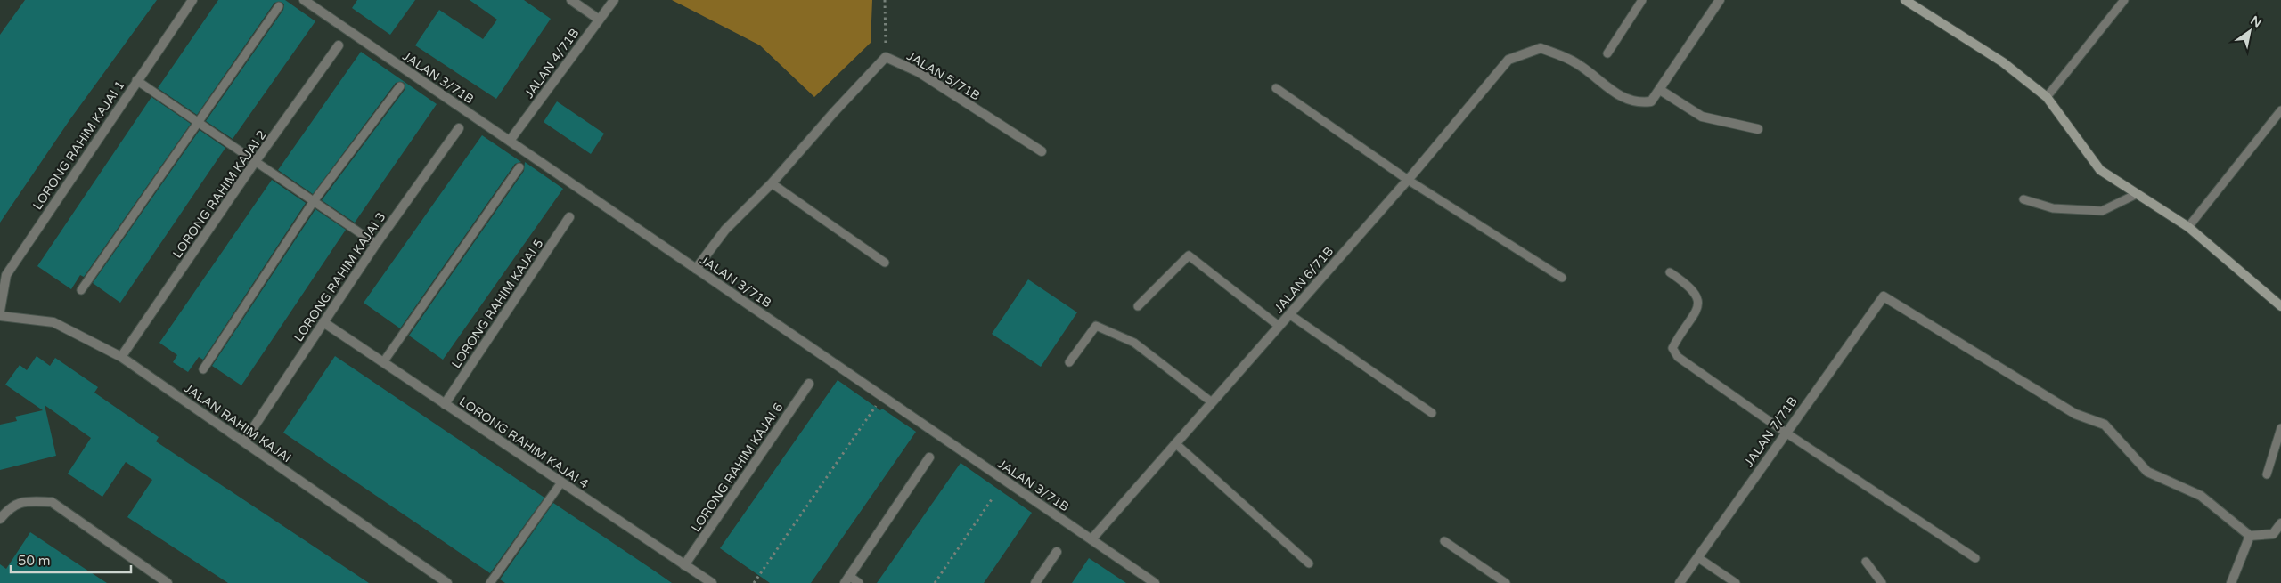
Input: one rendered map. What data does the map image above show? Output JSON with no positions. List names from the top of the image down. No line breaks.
{"streets":{"street":["JALAN 4/71B","JALAN 5/71B","JALAN 3/71B","LORONG RAHIM KAJAI 1","LORONG RAHIM KAJAI 2","LORONG RAHIM KAJAI 3","JALAN 6/71B","LORONG RAHIM KAJAI 5","JALAN RAHIM KAJAI","JALAN 7/71B","LORONG RAHIM KAJAI 4","LORONG RAHIM KAJAI 6"]},"crossings":[["JALAN 4/71B","JALAN 3/71B"],["JALAN 3/71B","JALAN 6/71B"],["LORONG RAHIM KAJAI 2","JALAN RAHIM KAJAI"],["LORONG RAHIM KAJAI 3","JALAN RAHIM KAJAI"],["LORONG RAHIM KAJAI 3","LORONG RAHIM KAJAI 4"],["LORONG RAHIM KAJAI 5","LORONG RAHIM KAJAI 4"],["LORONG RAHIM KAJAI 4","LORONG RAHIM KAJAI 6"]],"scale_bar":"50 m","north":"top right"}
